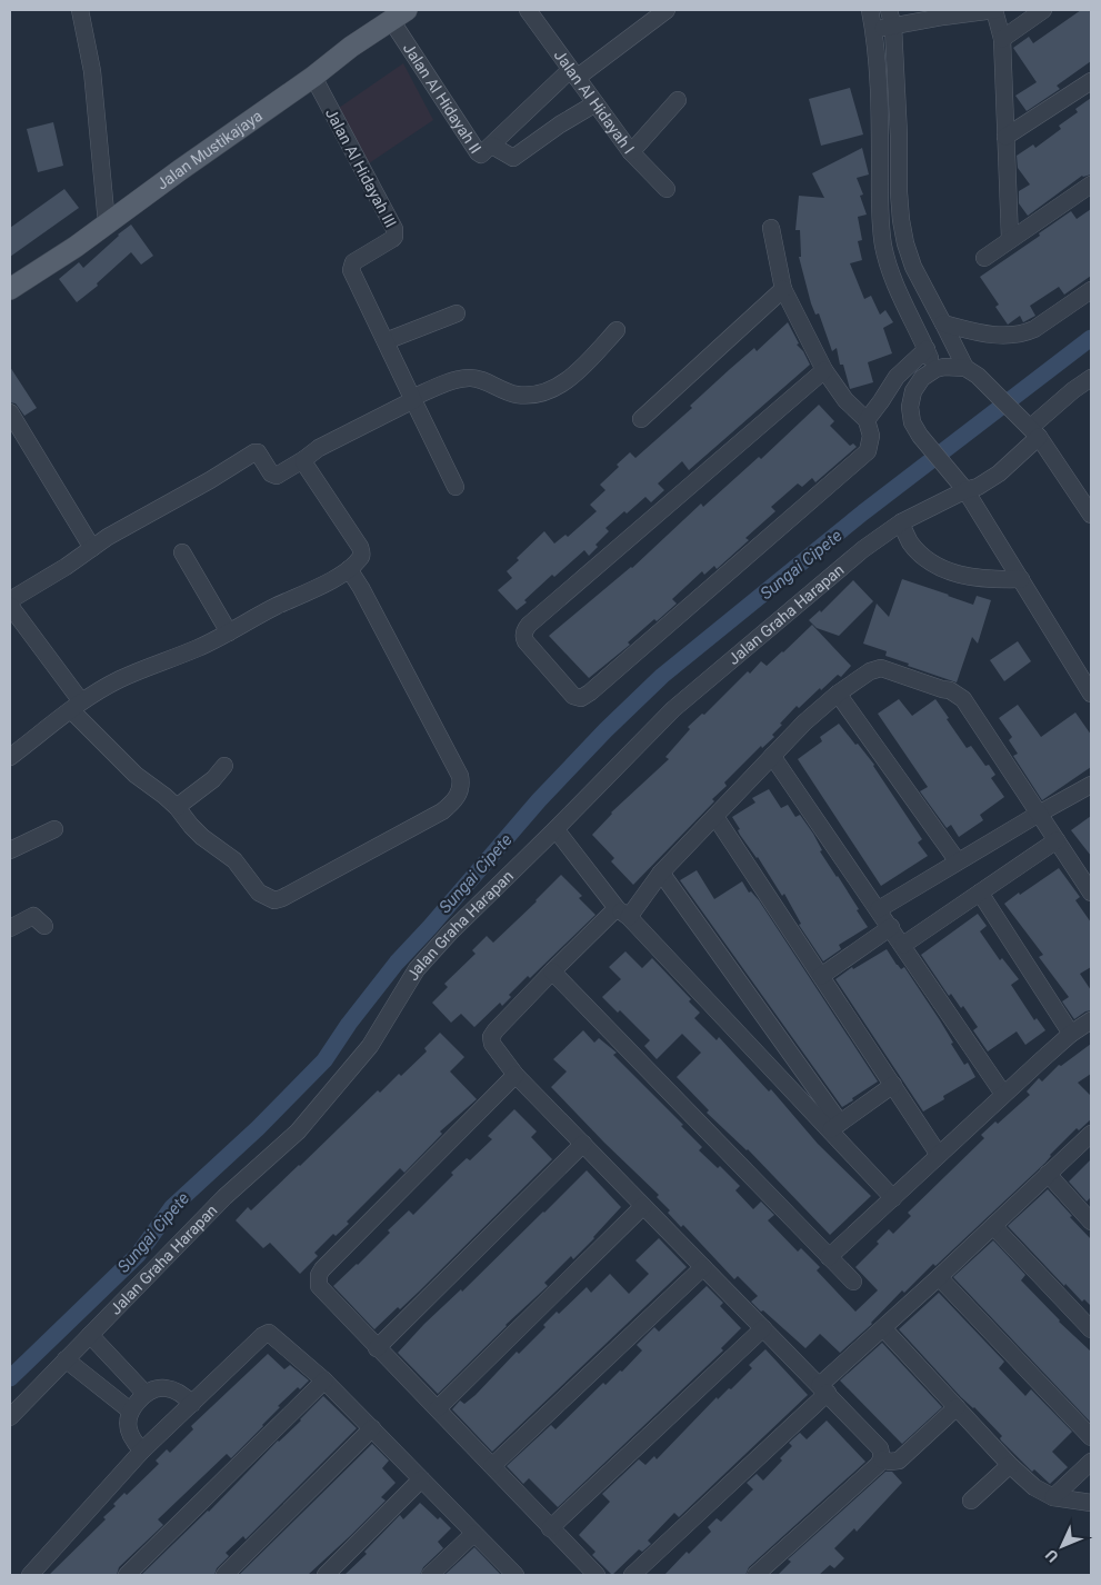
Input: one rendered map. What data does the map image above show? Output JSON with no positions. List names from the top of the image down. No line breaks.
{"streets":{"main road":["Jalan Mustikajaya"],"street":["Jalan Al Hidayah II","Jalan Al Hidayah I","Jalan Al Hidayah III","Jalan Graha Harapan"]},"crossings":[["Jalan Al Hidayah II","Jalan Al Hidayah I"],["Jalan Al Hidayah II","Jalan Mustikajaya"],["Jalan Mustikajaya","Jalan Al Hidayah III"]],"water":["Sungai Cipete"],"north":"bottom left"}
